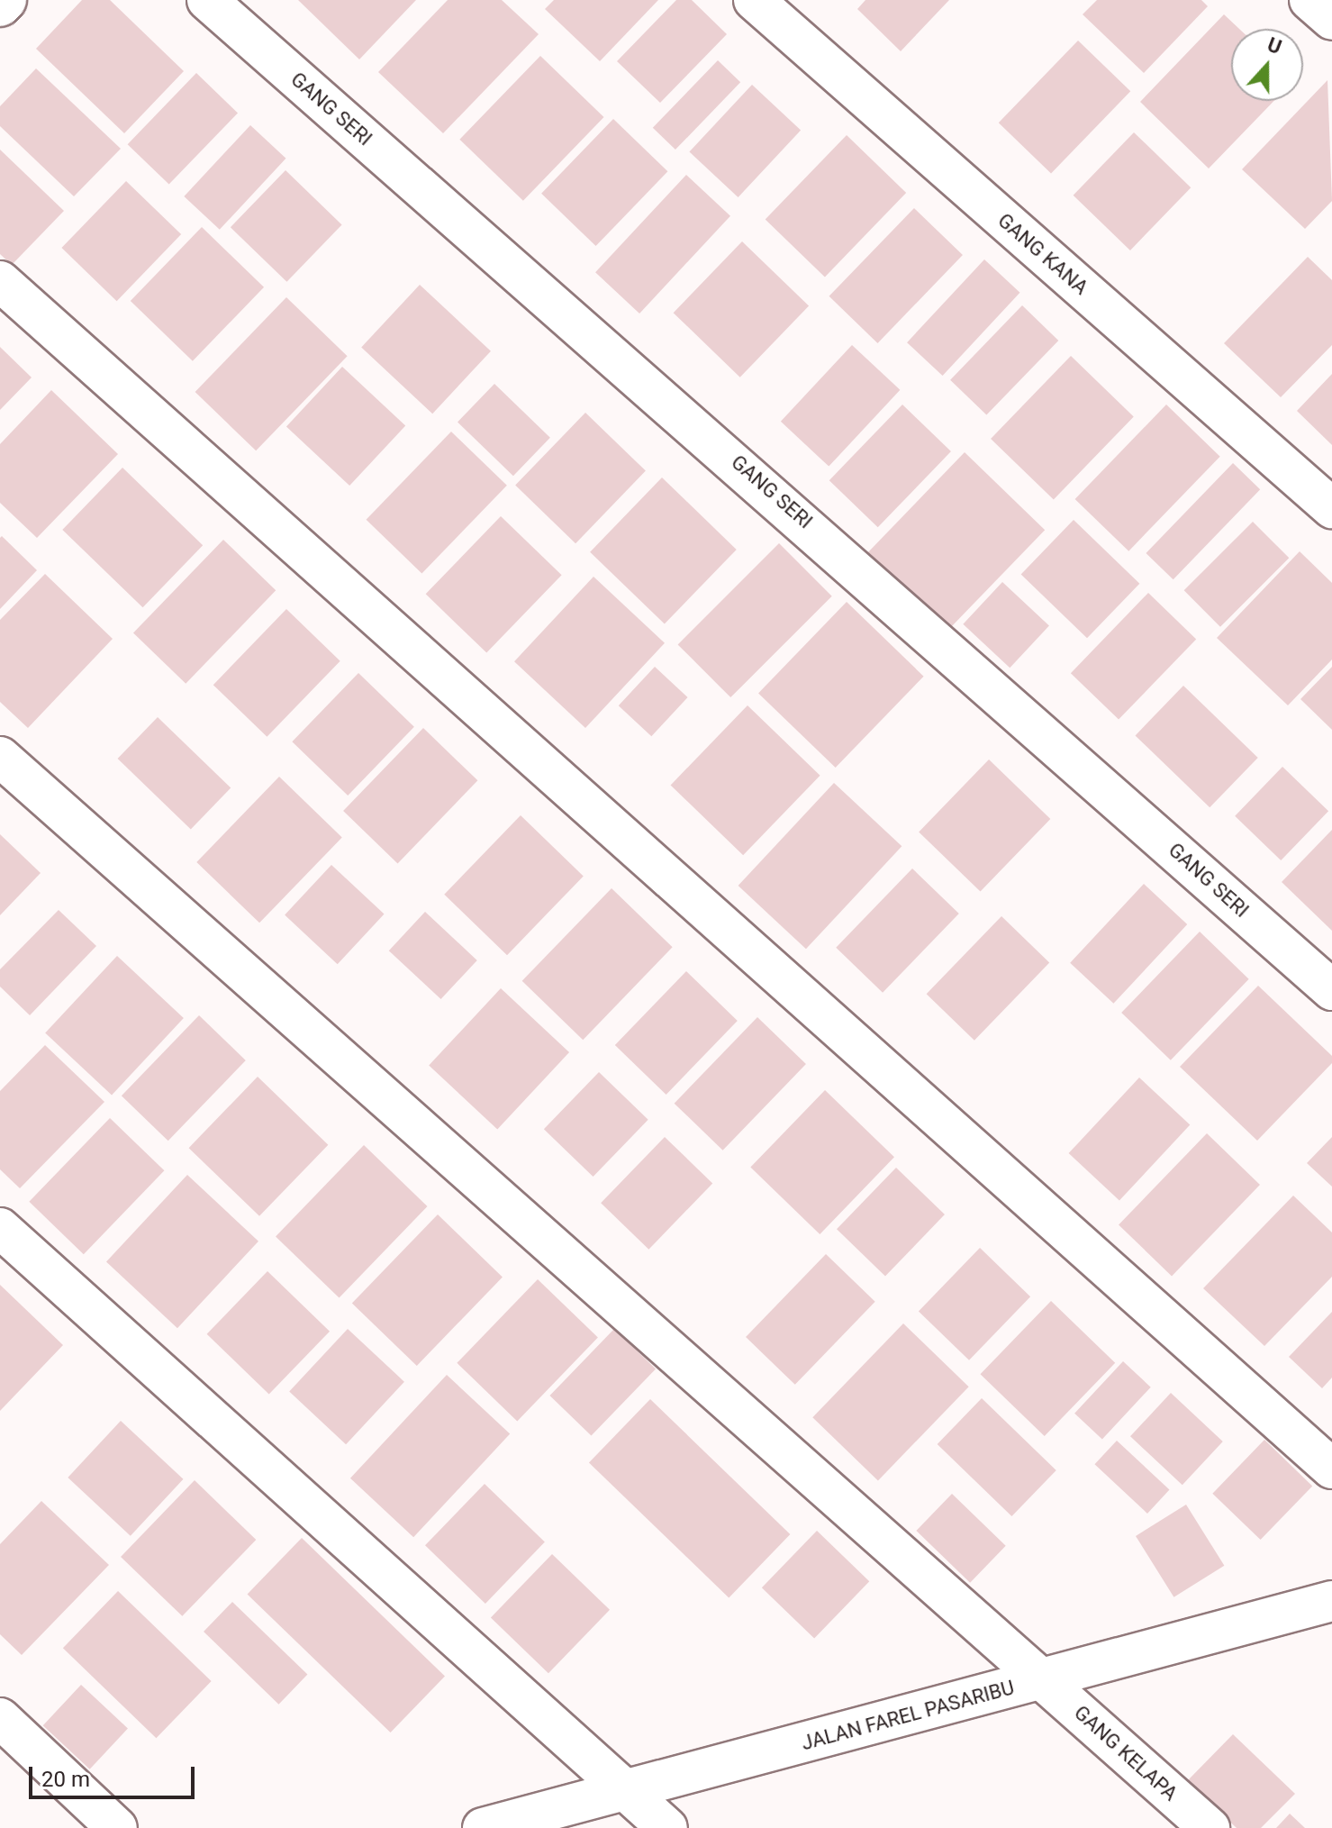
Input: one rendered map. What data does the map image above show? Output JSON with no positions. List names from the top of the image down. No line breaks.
{"streets":{"street":["GANG SERI","GANG KANA","JALAN FAREL PASARIBU","GANG KELAPA"]},"crossings":[["JALAN FAREL PASARIBU","GANG KELAPA"]],"scale_bar":"20 m","north":"top"}
